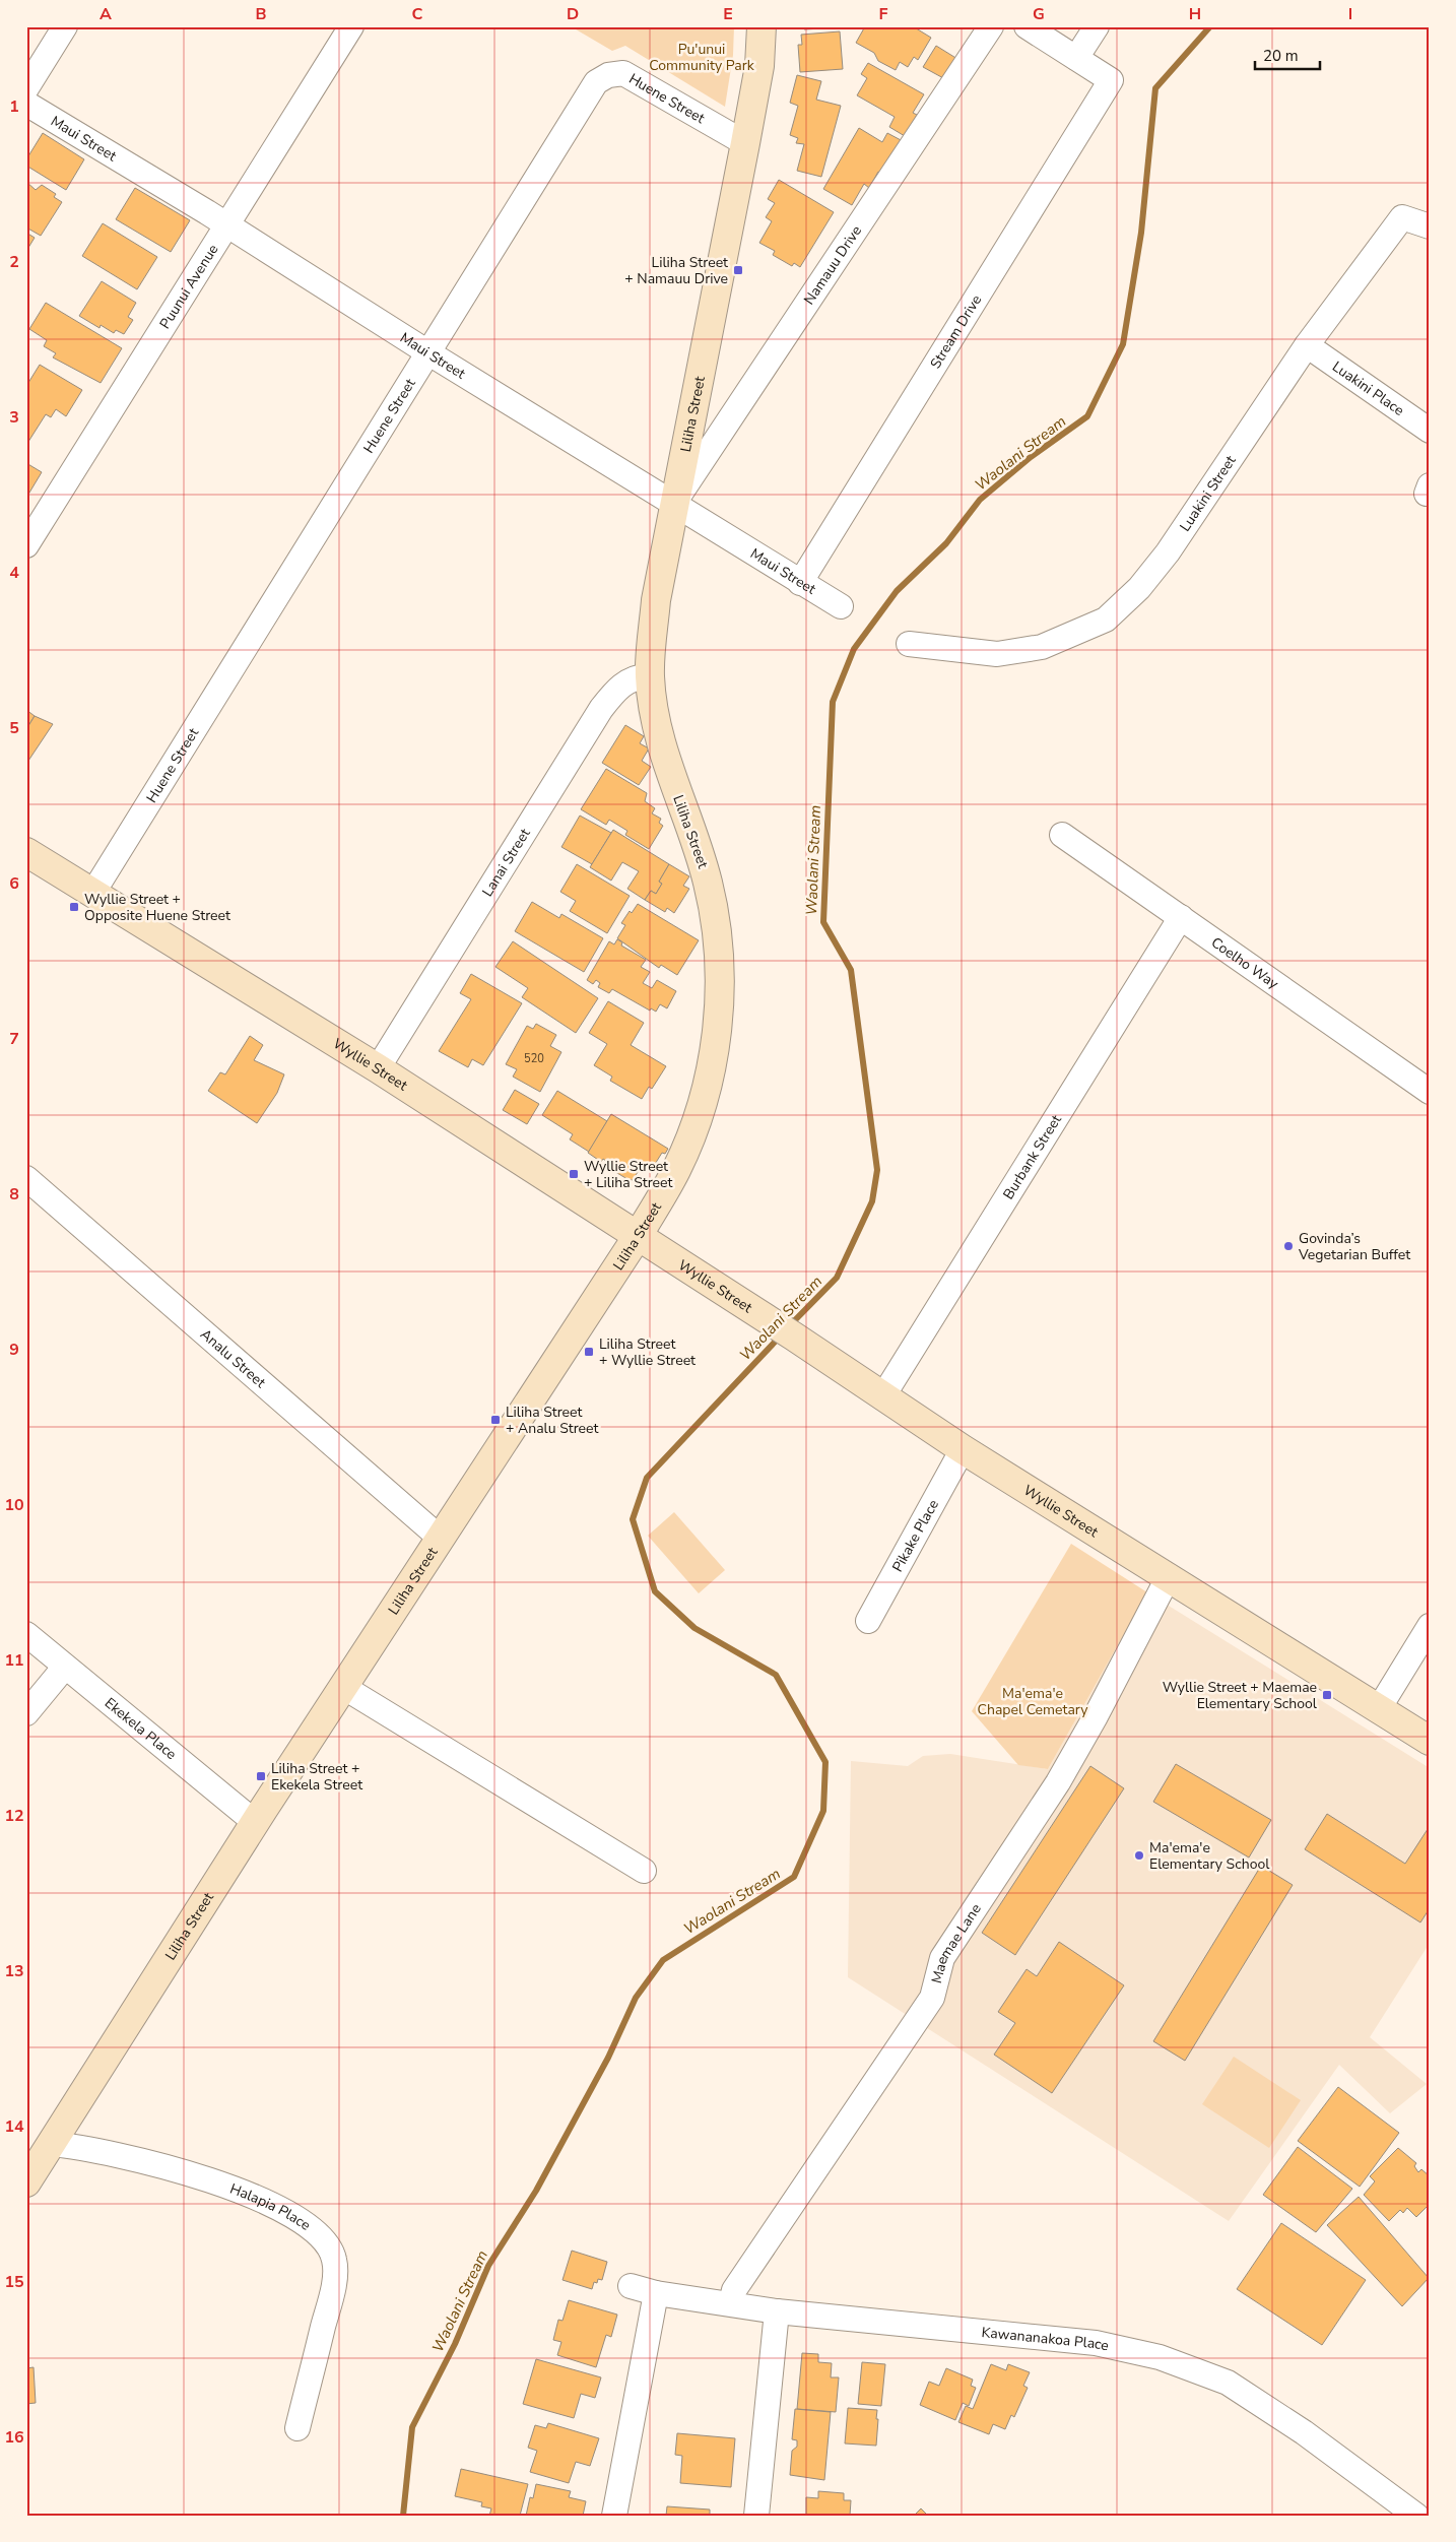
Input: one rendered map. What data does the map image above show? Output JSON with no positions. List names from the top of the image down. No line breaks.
{"streets":{"street":["Huene Street","Maui Street","Namauu Drive","Puunui Avenue","Stream Drive","Luakini Place","Liliha Street","Luakini Street","Lanai Street","Coelho Way","Wyllie Street","Burbank Street","Analu Street","Pikake Place","Ekekela Place","Maemae Lane","Halapia Place","Kawananakoa Place"]},"crossings":[["Huene Street","Maui Street"],["Huene Street","Liliha Street"],["Huene Street","Wyllie Street"],["Maui Street","Namauu Drive"],["Maui Street","Puunui Avenue"],["Maui Street","Stream Drive"],["Maui Street","Liliha Street"],["Namauu Drive","Liliha Street"],["Luakini Place","Luakini Street"],["Liliha Street","Lanai Street"],["Liliha Street","Wyllie Street"],["Liliha Street","Analu Street"],["Liliha Street","Ekekela Place"],["Liliha Street","Halapia Place"],["Lanai Street","Wyllie Street"],["Coelho Way","Burbank Street"],["Wyllie Street","Burbank Street"],["Wyllie Street","Pikake Place"],["Wyllie Street","Maemae Lane"],["Maemae Lane","Kawananakoa Place"]],"water":["Waolani Stream"],"parks":["Pu'unui Community Park","Ma'ema'e Chapel Cemetary"],"places":{"transit":["Liliha Street + Namauu Drive","Wyllie Street + Opposite Huene Street","Wyllie Street + Liliha Street","Liliha Street + Wyllie Street","Liliha Street + Analu Street","Wyllie Street + Maemae Elementary School","Liliha Street + Ekekela Street"],"other":["Govinda’s Vegetarian Buffet","Ma'ema'e Elementary School"]},"house_numbers":["520"],"scale_bar":"20 m","grid":{"columns":["A","B","C","D","E","F","G","H","I"],"rows":["1","2","3","4","5","6","7","8","9","10","11","12","13","14","15","16"]}}
